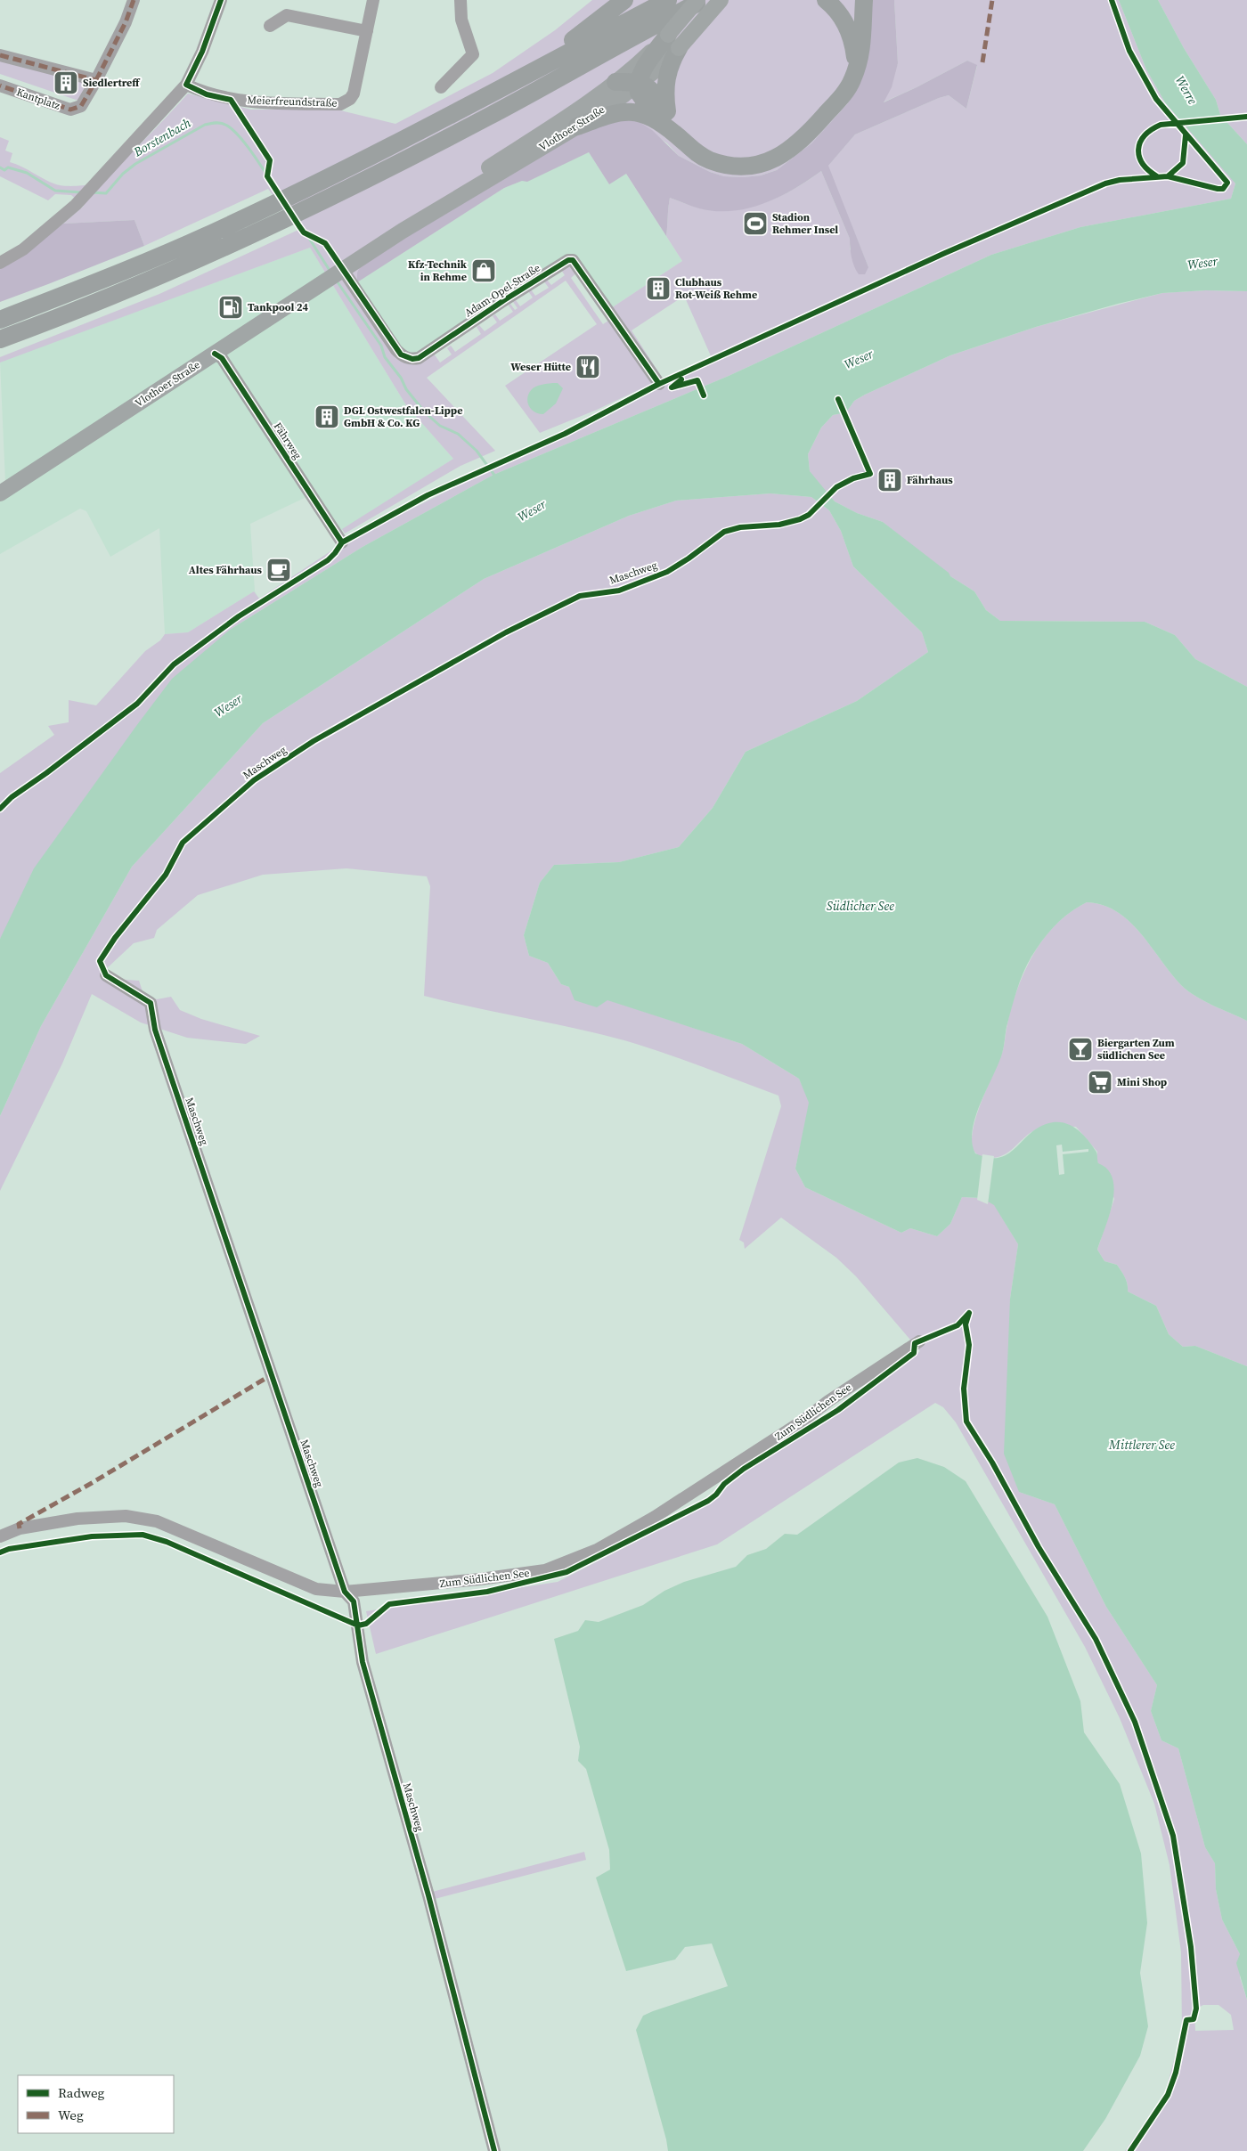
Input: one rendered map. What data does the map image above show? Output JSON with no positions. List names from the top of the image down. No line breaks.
{"streets":{"main road":["Vlothoer Straße"],"street":["Kantplatz","Meierfreundstraße","Adam-Opel-Straße","Fährweg","Maschweg","Zum Südlichen See"]},"crossings":[["Vlothoer Straße","Adam-Opel-Straße"],["Vlothoer Straße","Fährweg"],["Maschweg","Zum Südlichen See"]],"water":["Werre","Borstenbach","Weser","Südlicher See","Mittlerer See"],"places":{"building":["Siedlertreff","Clubhaus Rot-Weiß Rehme","DGL Ostwestfalen-Lippe GmbH & Co. KG","Fährhaus"],"sports":["Stadion Rehmer Insel"],"shop":["Kfz-Technik in Rehme"],"fuel station":["Tankpool 24"],"restaurant":["Weser Hütte"],"cafe":["Altes Fährhaus"],"bar":["Biergarten Zum südlichen See"],"supermarket":["Mini Shop"]},"legend":["Radweg","Weg"]}
